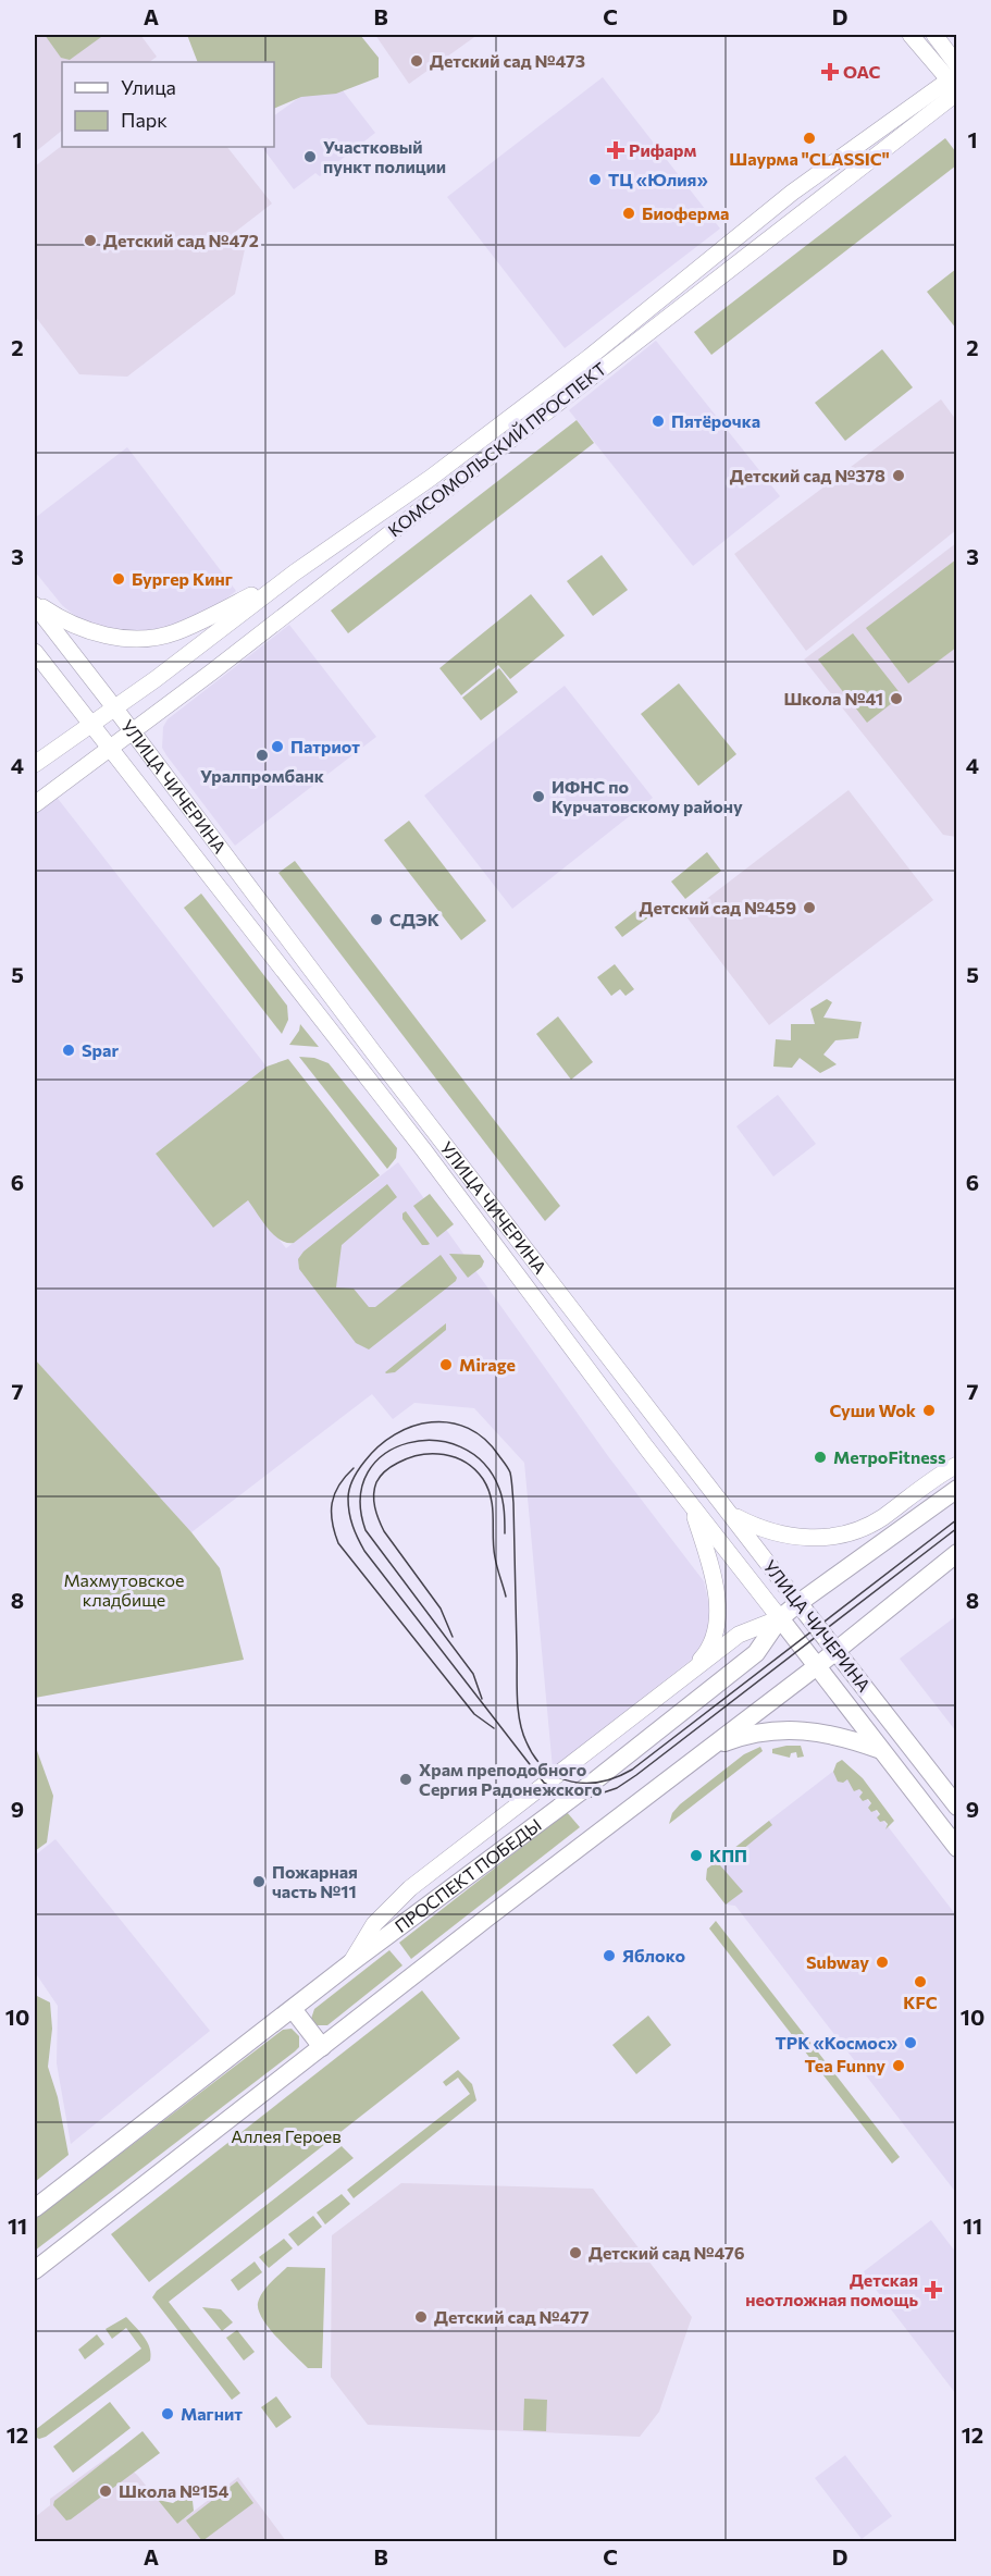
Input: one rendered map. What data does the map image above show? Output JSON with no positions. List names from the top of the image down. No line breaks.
{"streets":{"main road":["КОМСОМОЛЬСКИЙ ПРОСПЕКТ","УЛИЦА ЧИЧЕРИНА","ПРОСПЕКТ ПОБЕДЫ"]},"crossings":[["КОМСОМОЛЬСКИЙ ПРОСПЕКТ","УЛИЦА ЧИЧЕРИНА"],["УЛИЦА ЧИЧЕРИНА","ПРОСПЕКТ ПОБЕДЫ"]],"parks":["Махмутовское кладбище","Аллея Героев"],"places":{"other":["Детский сад №473","Шаурма \"CLASSIC\"","Участковый пункт полиции","ТЦ «Юлия»","Биоферма","Детский сад №472","Пятёрочка","Детский сад №378","Бургер Кинг","Школа №41","Патриот","Уралпромбанк","ИФНС по Курчатовскому району","Детский сад №459","СДЭК","Spar","Mirage","Суши Wok","МетроFitness","Храм преподобного Сергия Радонежского","КПП","Пожарная часть №11","Яблоко","Subway","KFC","ТРК «Космос»","Tea Funny","Детский сад №476","Детский сад №477","Магнит","Школа №154"],"health":["ОАС","Рифарм","Детская неотложная помощь"]},"legend":["Улица","Парк"],"grid":{"columns":["A","B","C","D"],"rows":["1","2","3","4","5","6","7","8","9","10","11","12"]}}
